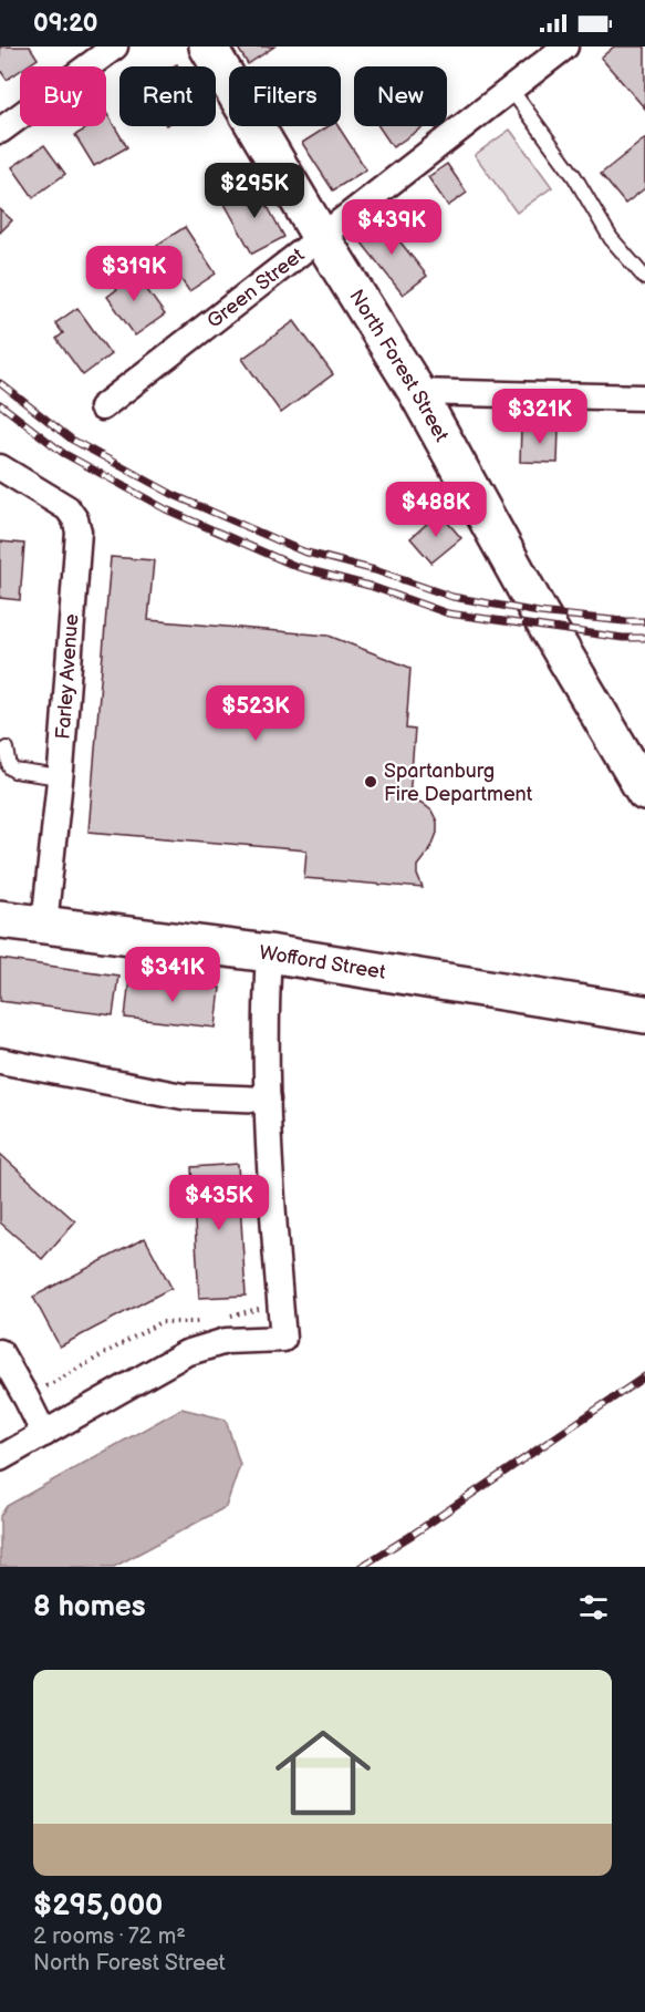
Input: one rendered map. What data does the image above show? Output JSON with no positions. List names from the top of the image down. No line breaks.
{"streets":{"street":["Green Street","North Forest Street","Farley Avenue","Wofford Street"]},"crossings":[["Green Street","North Forest Street"],["Farley Avenue","Wofford Street"]],"places":["Spartanburg Fire Department"],"page":{"status":"09:20","chip":["Buy","Rent","Filters","New"],"price":["$295K","$439K","$319K","$321K","$488K","$523K","$341K","$435K"],"heading":"8 homes","list":[{"name":"$295,000","note":"2 rooms · 72 m² · North Forest Street"}]}}
